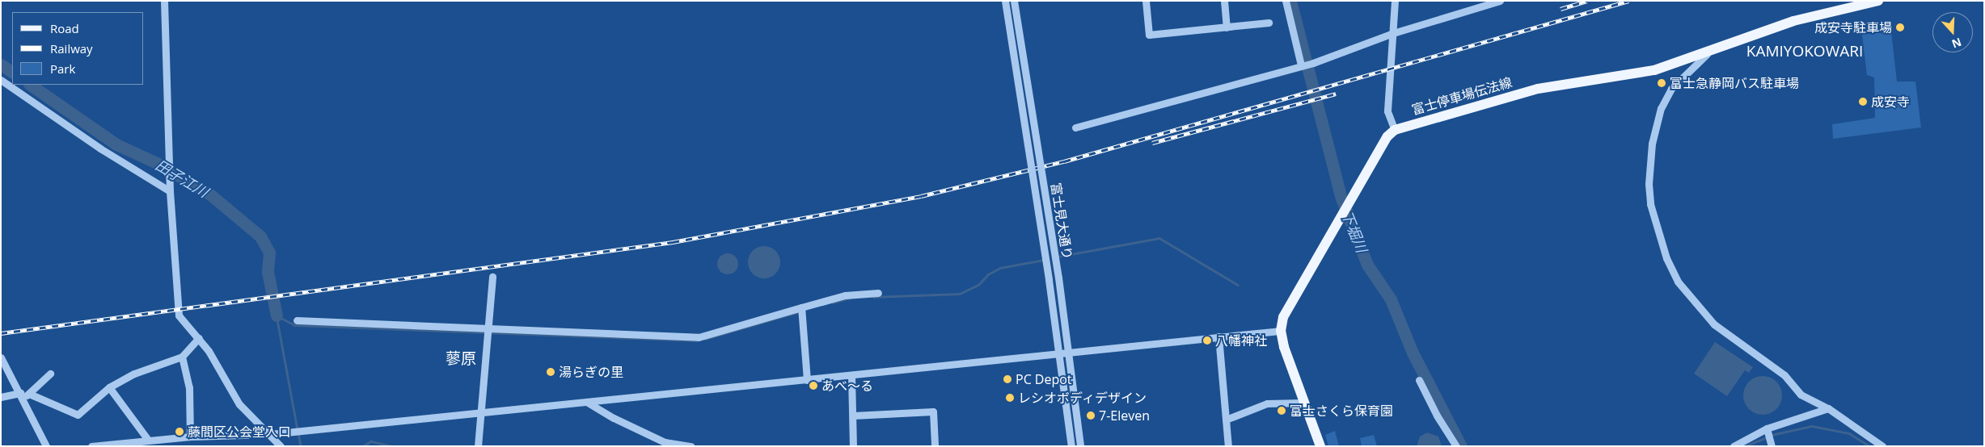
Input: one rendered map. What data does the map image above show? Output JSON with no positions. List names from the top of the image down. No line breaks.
{"streets":{"main road":["富士停車場伝法線"],"street":["富士見大通り"]},"districts":["KAMIYOKOWARI","蓼原"],"water":["田子江川","下堀川"],"places":["成安寺駐車場","富士急静岡バス駐車場","成安寺","八幡神社","湯らぎの里","PC Depot","あべ〜る","レシオボディデザイン","富士さくら保育園","7-Eleven","藤間区公会堂入口"],"legend":["Road","Railway","Park"],"north":"bottom"}
